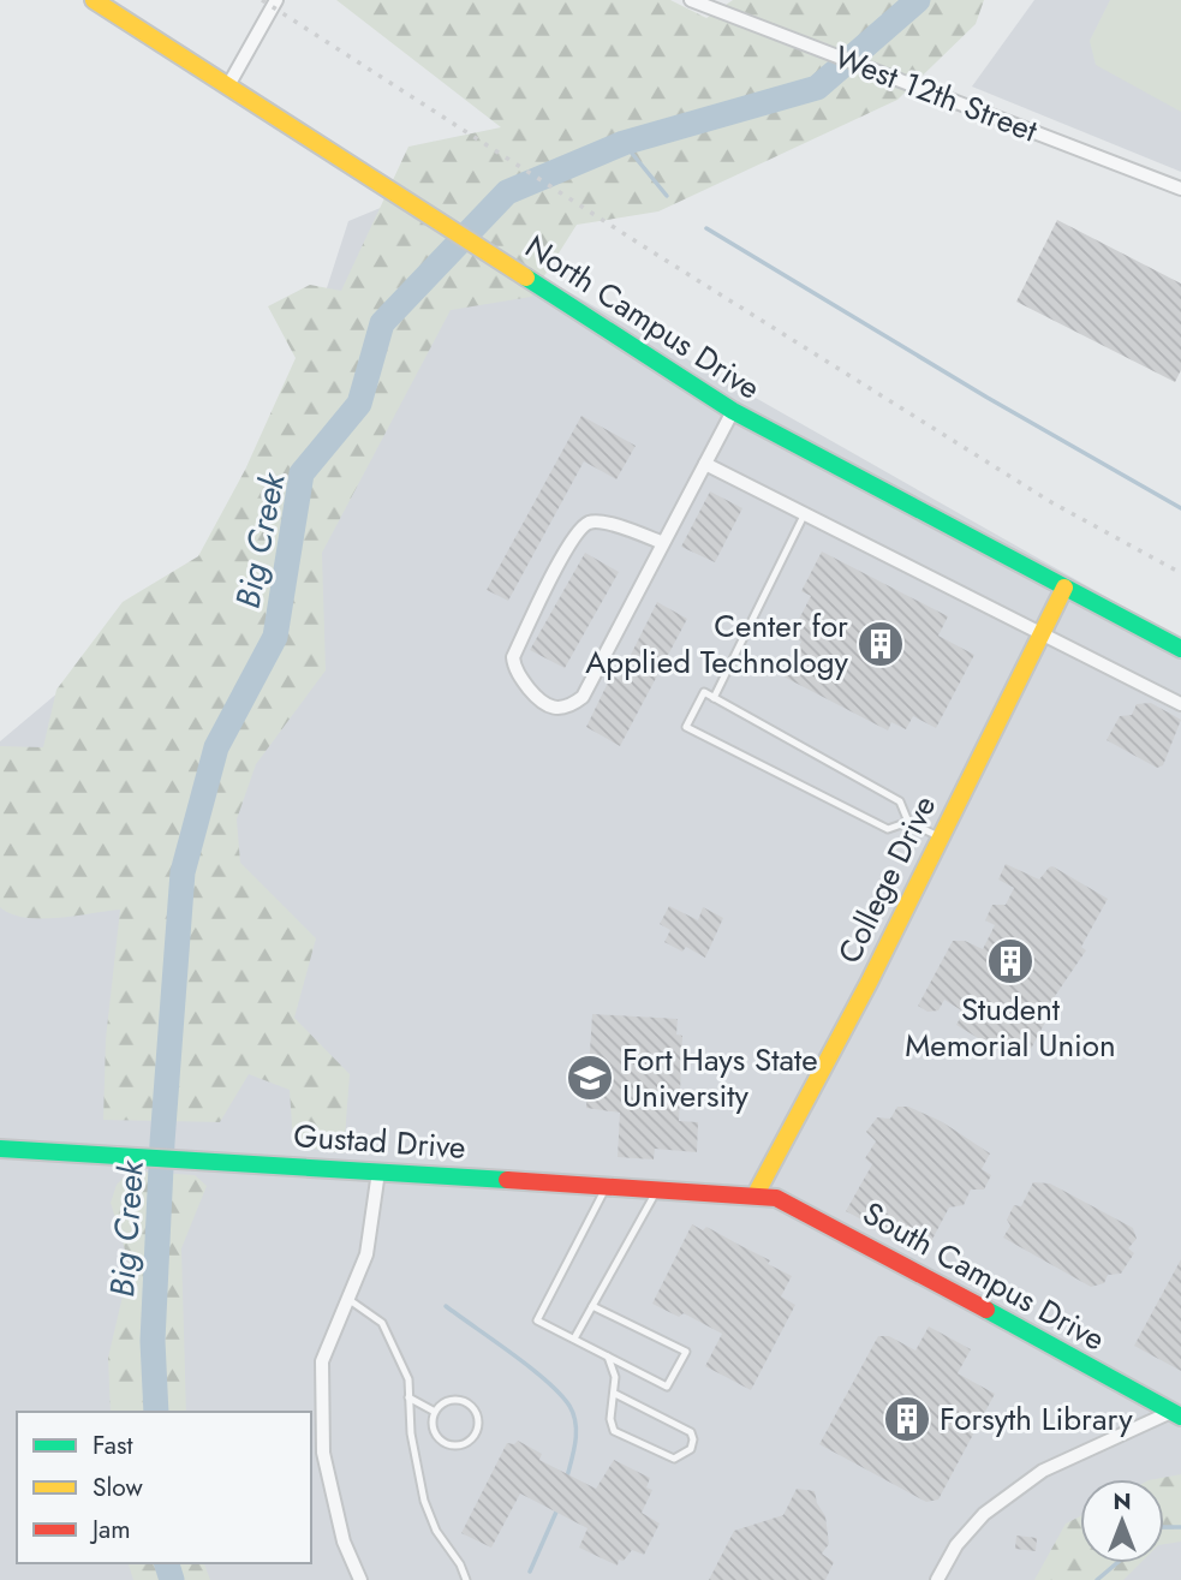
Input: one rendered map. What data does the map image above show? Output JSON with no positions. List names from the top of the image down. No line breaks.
{"streets":{"street":["West 12th Street","North Campus Drive","College Drive","Gustad Drive","South Campus Drive"]},"crossings":[["North Campus Drive","College Drive"],["College Drive","Gustad Drive"],["College Drive","South Campus Drive"],["Gustad Drive","South Campus Drive"]],"water":["Big Creek"],"places":{"building":["Center for Applied Technology","Student Memorial Union","Forsyth Library"],"school or university":["Fort Hays State University"]},"legend":["Fast","Slow","Jam"],"north":"top"}
